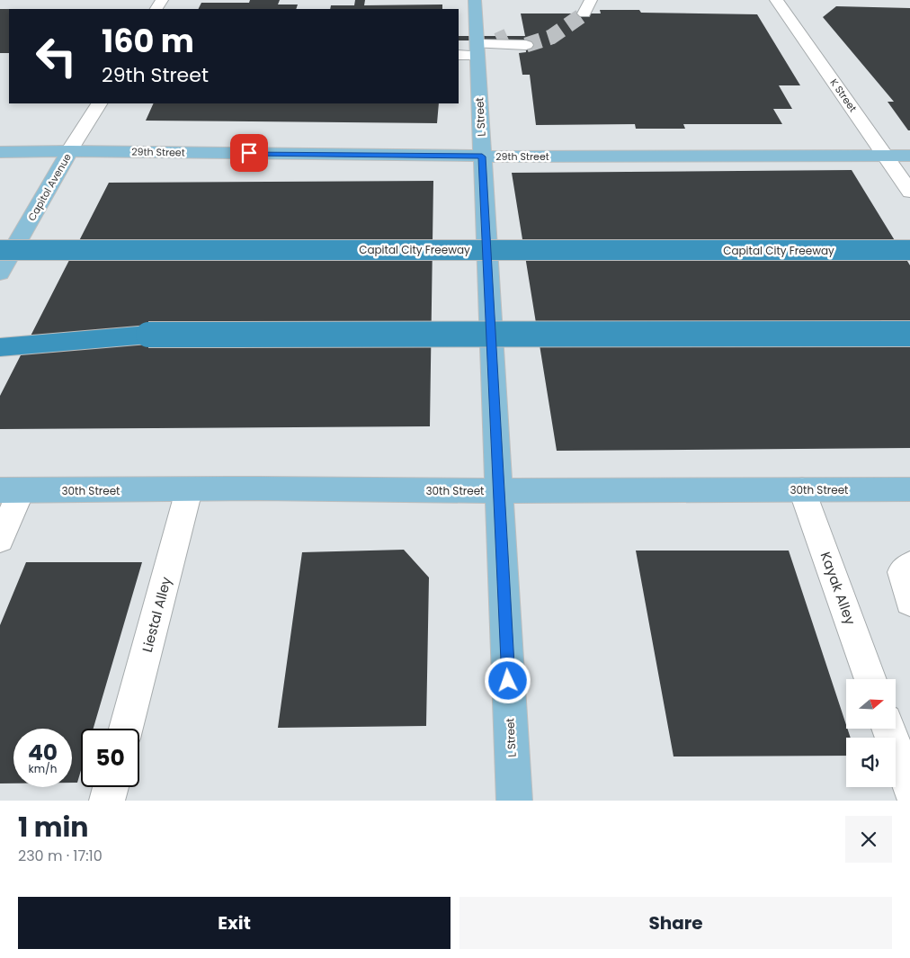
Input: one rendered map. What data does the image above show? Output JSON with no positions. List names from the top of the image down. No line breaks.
{"streets":{"highway":["Capital City Freeway"],"main road":["L Street","29th Street","Capitol Avenue","30th Street"],"street":["K Street","Kayak Alley","Liestal Alley"]},"crossings":[["K Street","29th Street"],["L Street","29th Street"],["L Street","30th Street"],["29th Street","Capitol Avenue"],["30th Street","Kayak Alley"],["30th Street","Liestal Alley"]],"north":"right","page":{"turn":["160 m","29th Street"],"speed":"40 km/h","limit":"50","heading":["1 min","230 m · 17:10"],"buttons":["Exit","Share"]}}
